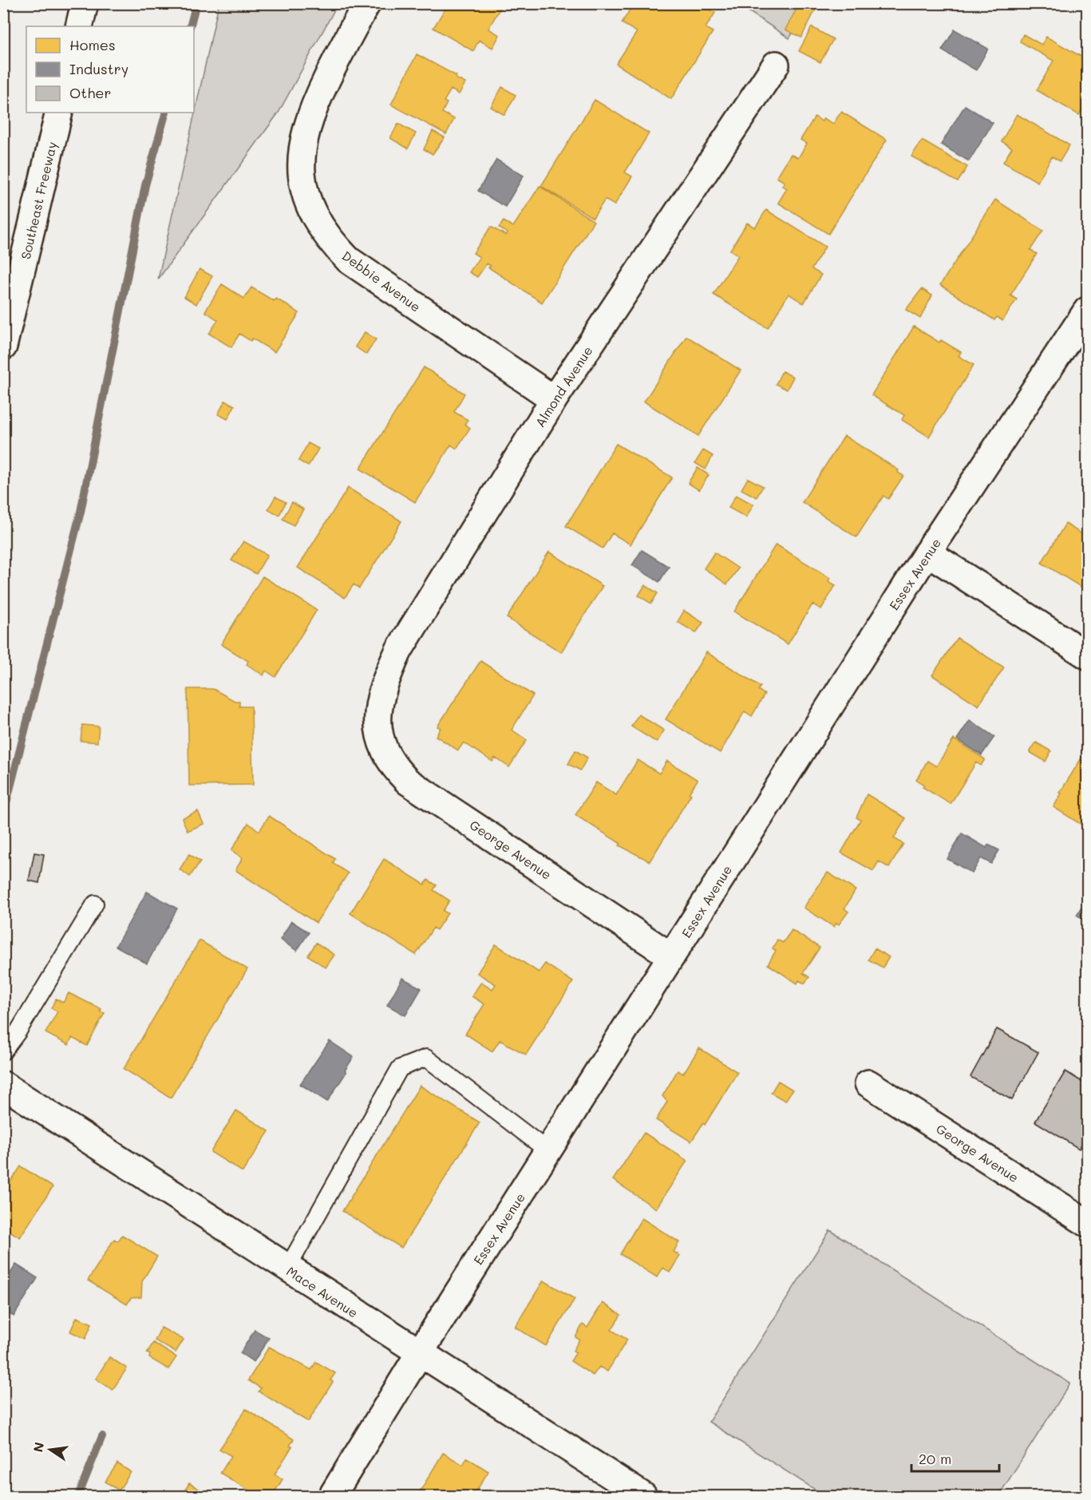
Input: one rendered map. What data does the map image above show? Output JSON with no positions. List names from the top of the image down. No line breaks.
{"streets":{"main road":["Southeast Freeway","Debbie Avenue","Almond Avenue","Essex Avenue","George Avenue","Mace Avenue"]},"crossings":[["Debbie Avenue","Almond Avenue"],["Almond Avenue","George Avenue"],["Essex Avenue","George Avenue"],["Essex Avenue","Mace Avenue"]],"legend":["Homes","Industry","Other"],"scale_bar":"20 m","north":"left"}
